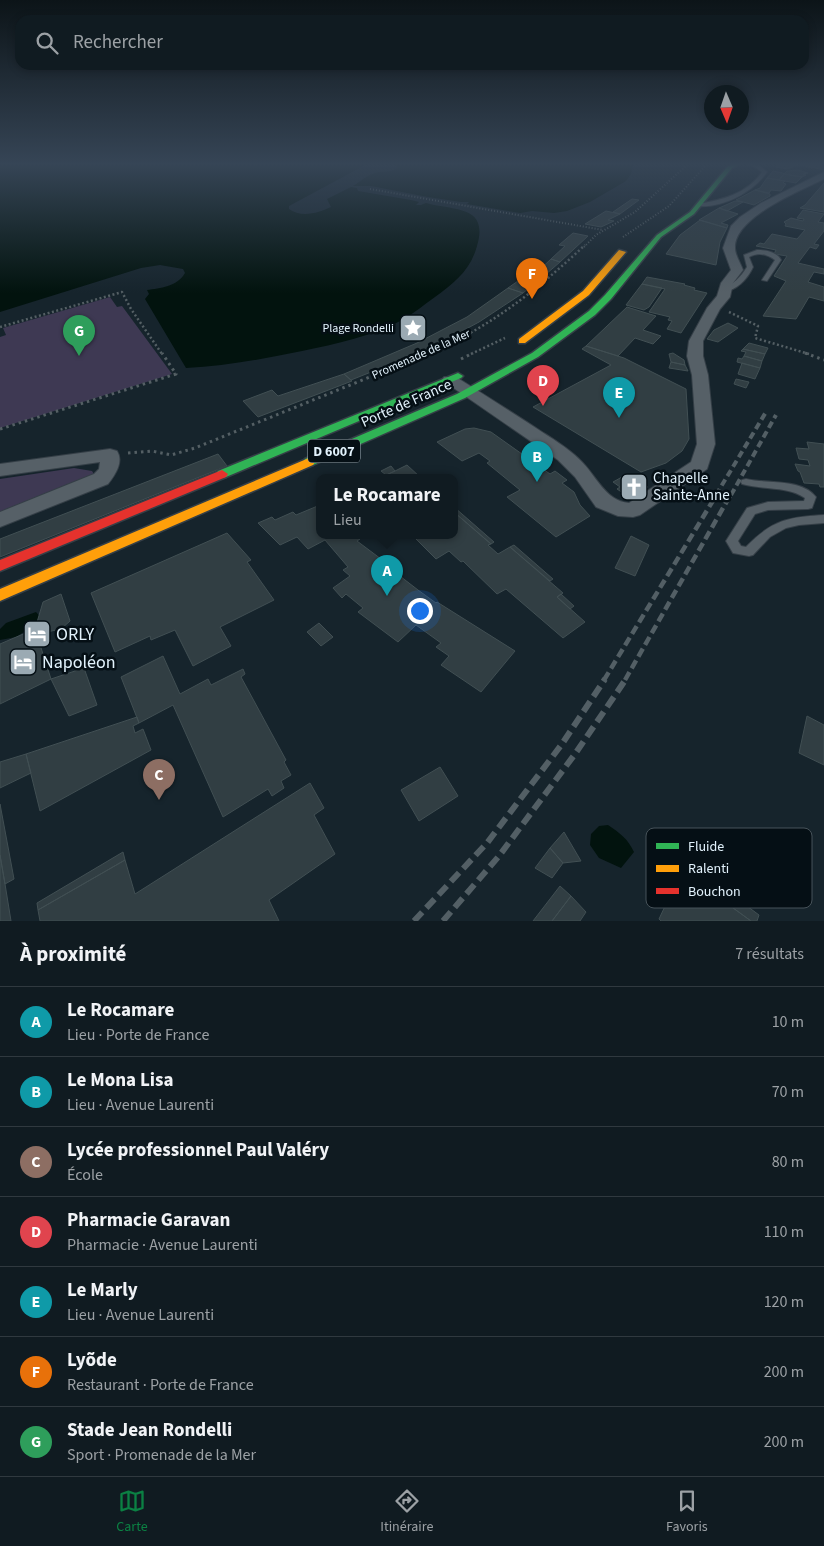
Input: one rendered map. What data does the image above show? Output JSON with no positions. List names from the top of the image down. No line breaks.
{"streets":{"main road":["Porte de France","D 6007"],"path":["Promenade de la Mer"]},"places":{"place":["Plage Rondelli"],"church":["Chapelle Sainte-Anne"],"hotel":["ORLY","Napoléon"]},"legend":["Fluide","Ralenti","Bouchon"],"north":"bottom","page":{"search":"Rechercher","pins":["F","G","D","E","B","A","C"],"popup":["Le Rocamare","Lieu"],"heading":["À proximité","7 résultats"],"list":[{"mark":"A","name":"Le Rocamare","note":"Lieu · Porte de France","value":"10 m"},{"mark":"B","name":"Le Mona Lisa","note":"Lieu · Avenue Laurenti","value":"70 m"},{"mark":"C","name":"Lycée professionnel Paul Valéry","note":"École","value":"80 m"},{"mark":"D","name":"Pharmacie Garavan","note":"Pharmacie · Avenue Laurenti","value":"110 m"},{"mark":"E","name":"Le Marly","note":"Lieu · Avenue Laurenti","value":"120 m"},{"mark":"F","name":"Lyõde","note":"Restaurant · Porte de France","value":"200 m"},{"mark":"G","name":"Stade Jean Rondelli","note":"Sport · Promenade de la Mer","value":"200 m"}],"nav":["Carte","Itinéraire","Favoris"]}}
